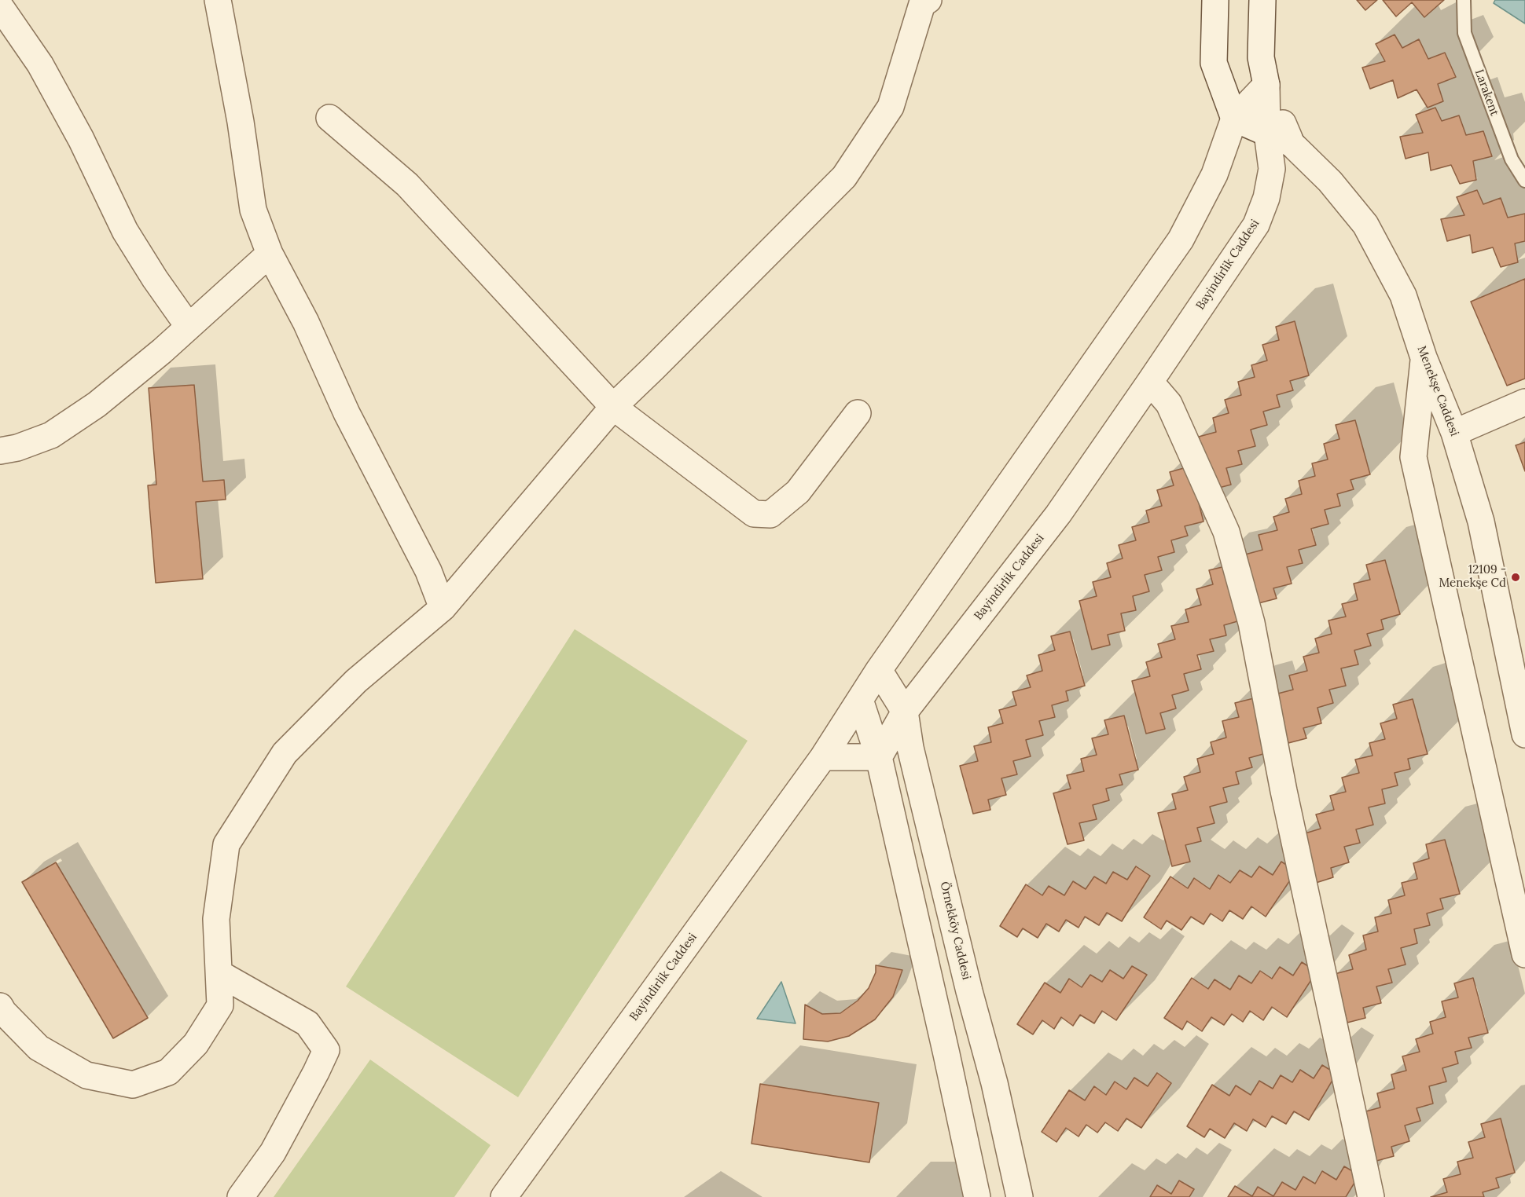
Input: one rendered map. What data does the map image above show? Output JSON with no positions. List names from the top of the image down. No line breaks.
{"streets":{"street":["Bayindirlik Caddesi","Menekşe Caddesi","Örnekköy Caddesi"],"lane":["Larakent"]},"crossings":[["Bayindirlik Caddesi","Menekşe Caddesi"],["Bayindirlik Caddesi","Örnekköy Caddesi"]],"places":["12109 - Menekşe Cd"]}
